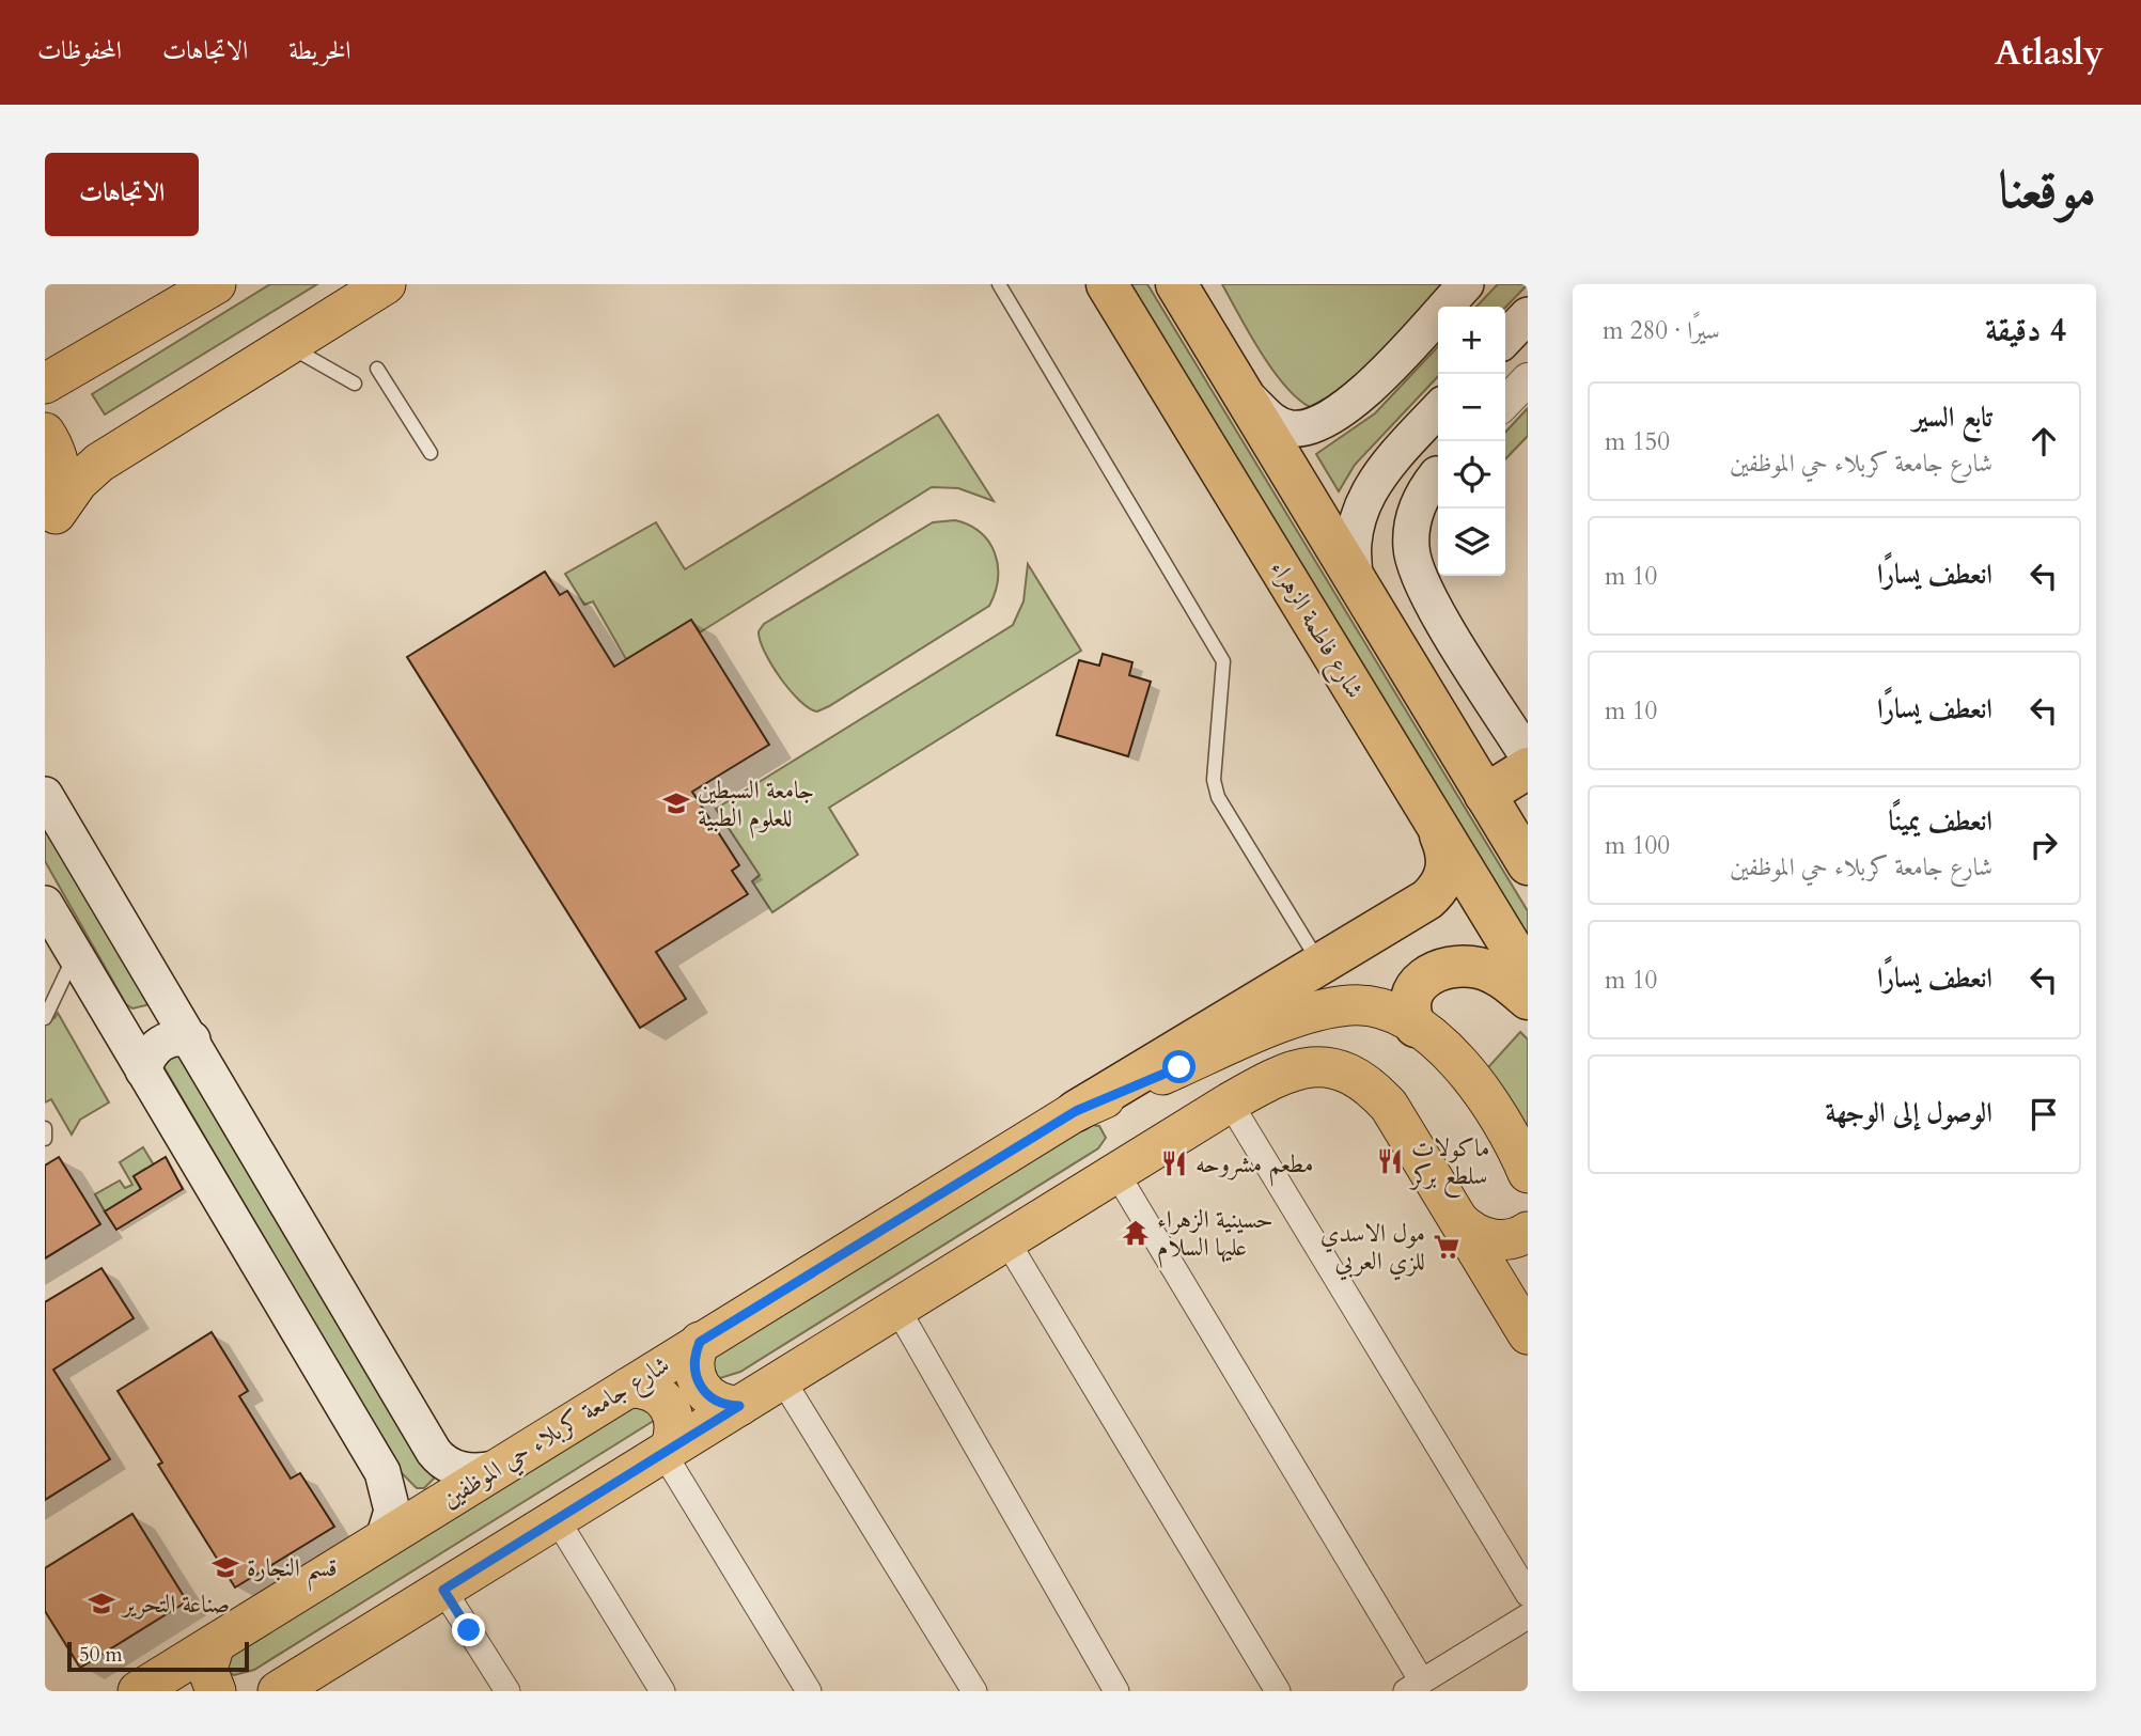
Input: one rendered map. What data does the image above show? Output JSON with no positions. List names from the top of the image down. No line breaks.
{"streets":{"highway":["شارع فاطمة الزهراء"],"main road":["شارع جامعة كربلاء حي الموظفين"]},"places":{"school or university":["جامعة السبطين للعلوم الطبية","قسم النجارة","صناعة التحرير"],"restaurant":["ماكولات سلطع بركر","مطعم مشروحه"],"temple":["حسينية الزهراء عليها السلام"],"supermarket":["مول الاسدي للزي العربي"]},"scale_bar":"50 m","page":{"header":"Atlasly","nav":["الخريطة","الاتجاهات","المحفوظات"],"title":"موقعنا","buttons":"الاتجاهات","heading":["4 دقيقة","سيرًا · 280 m"],"map_buttons":["+","−"],"list":[["تابع السير","شارع جامعة كربلاء حي الموظفين","150 m"],["انعطف يسارًا","10 m"],["انعطف يسارًا","10 m"],["انعطف يمينًا","شارع جامعة كربلاء حي الموظفين","100 m"],["انعطف يسارًا","10 m"],"الوصول إلى الوجهة"],"scale":"50 m"}}
